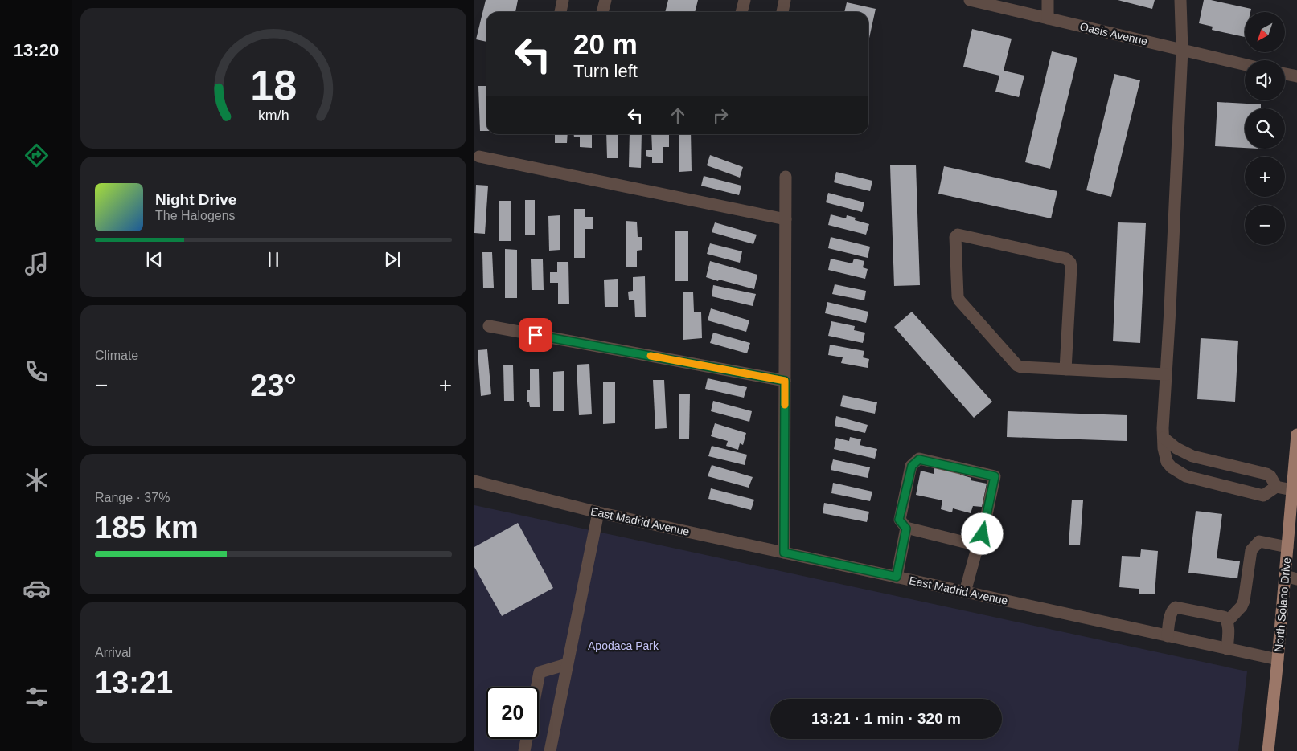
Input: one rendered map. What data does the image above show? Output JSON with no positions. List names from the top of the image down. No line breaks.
{"streets":{"main road":["North Solano Drive"],"street":["Oasis Avenue","East Madrid Avenue"]},"crossings":[["East Madrid Avenue","North Solano Drive"]],"parks":["Apodaca Park"],"north":"bottom left","page":{"tabs":"13:20","map_buttons":["+","−"],"turn":["20 m","Turn left"],"song":["Night Drive","The Halogens"],"tile":["Climate",["Range · 37%","185 km"],["Arrival","13:21"]],"heat":["−","23°","+"],"limit":"20","trip":"13:21 · 1 min · 320 m","gauge":["18","km/h"]}}
